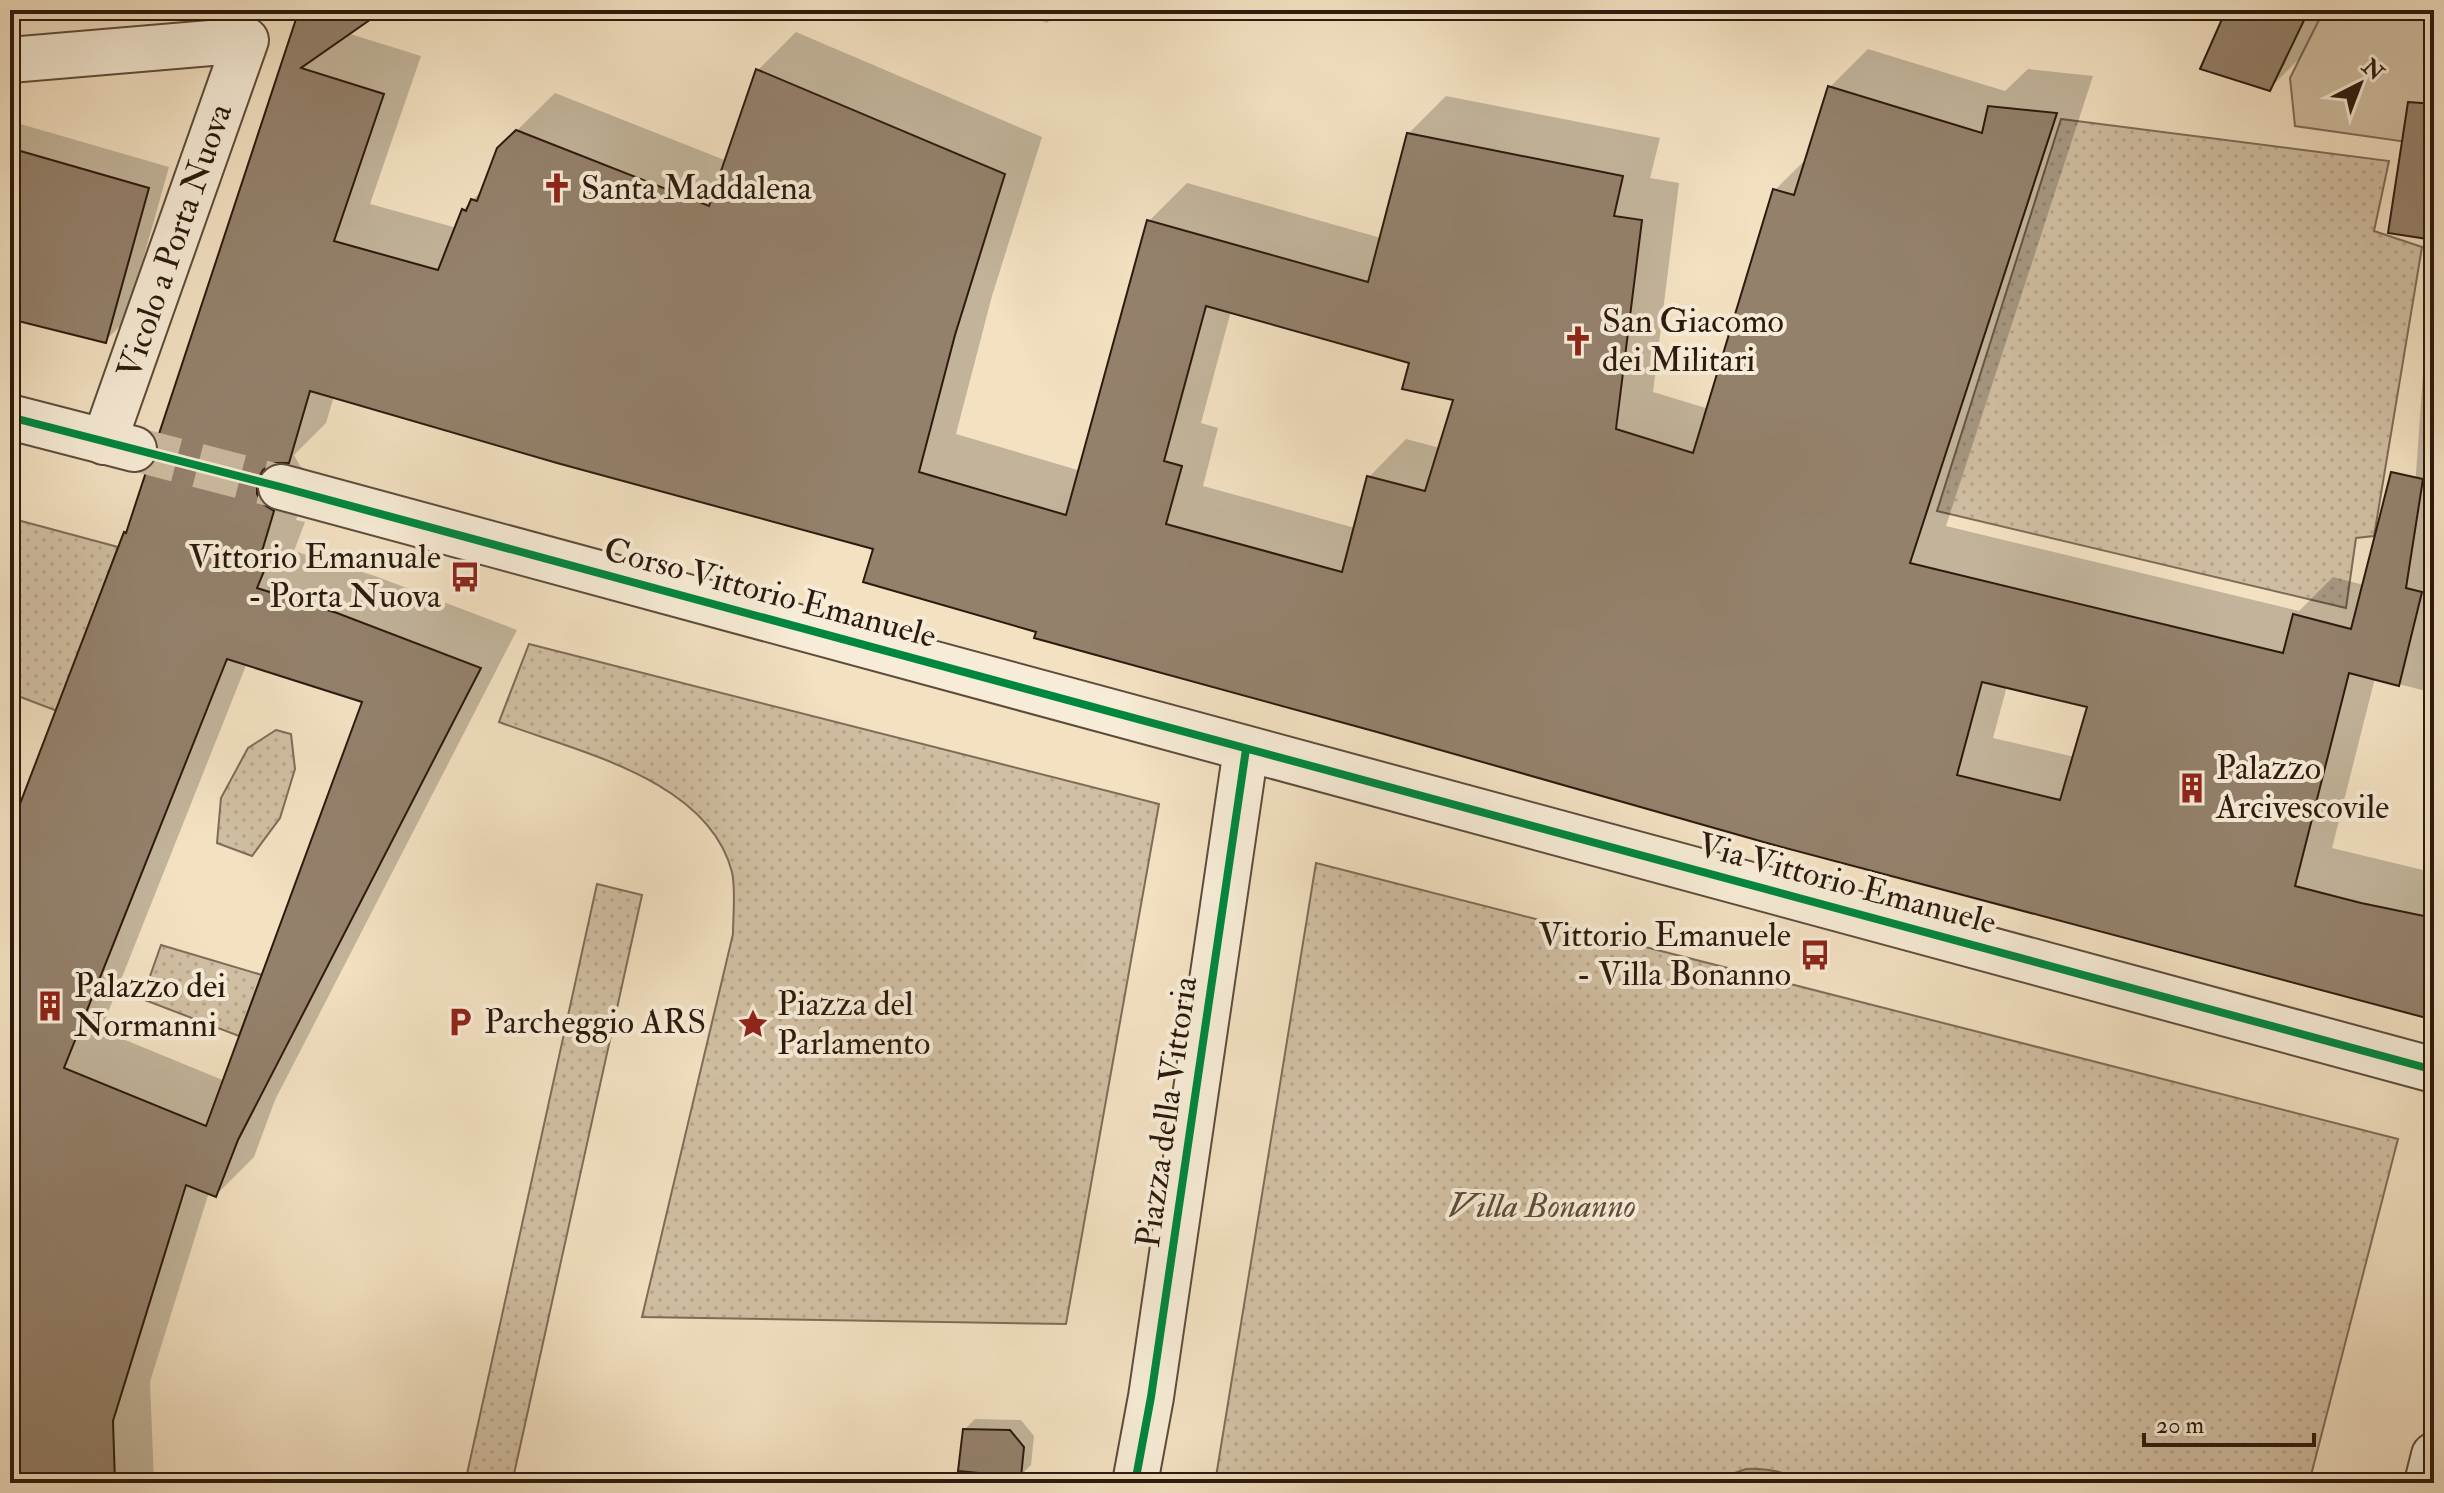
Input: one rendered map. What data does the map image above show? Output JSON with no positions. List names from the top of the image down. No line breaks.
{"streets":{"street":["Vicolo a Porta Nuova","Corso Vittorio Emanuele","Via Vittorio Emanuele","Piazza della Vittoria"]},"crossings":[["Corso Vittorio Emanuele","Via Vittorio Emanuele"],["Corso Vittorio Emanuele","Piazza della Vittoria"],["Via Vittorio Emanuele","Piazza della Vittoria"]],"parks":["Villa Bonanno"],"places":{"church":["Santa Maddalena","San Giacomo dei Militari"],"bus stop":["Vittorio Emanuale - Porta Nuova","Vittorio Emanuele - Villa Bonanno"],"building":["Palazzo Arcivescovile","Palazzo dei Normanni"],"parking":["Parcheggio ARS"],"place":["Piazza del Parlamento"]},"scale_bar":"20 m","north":"top right"}
